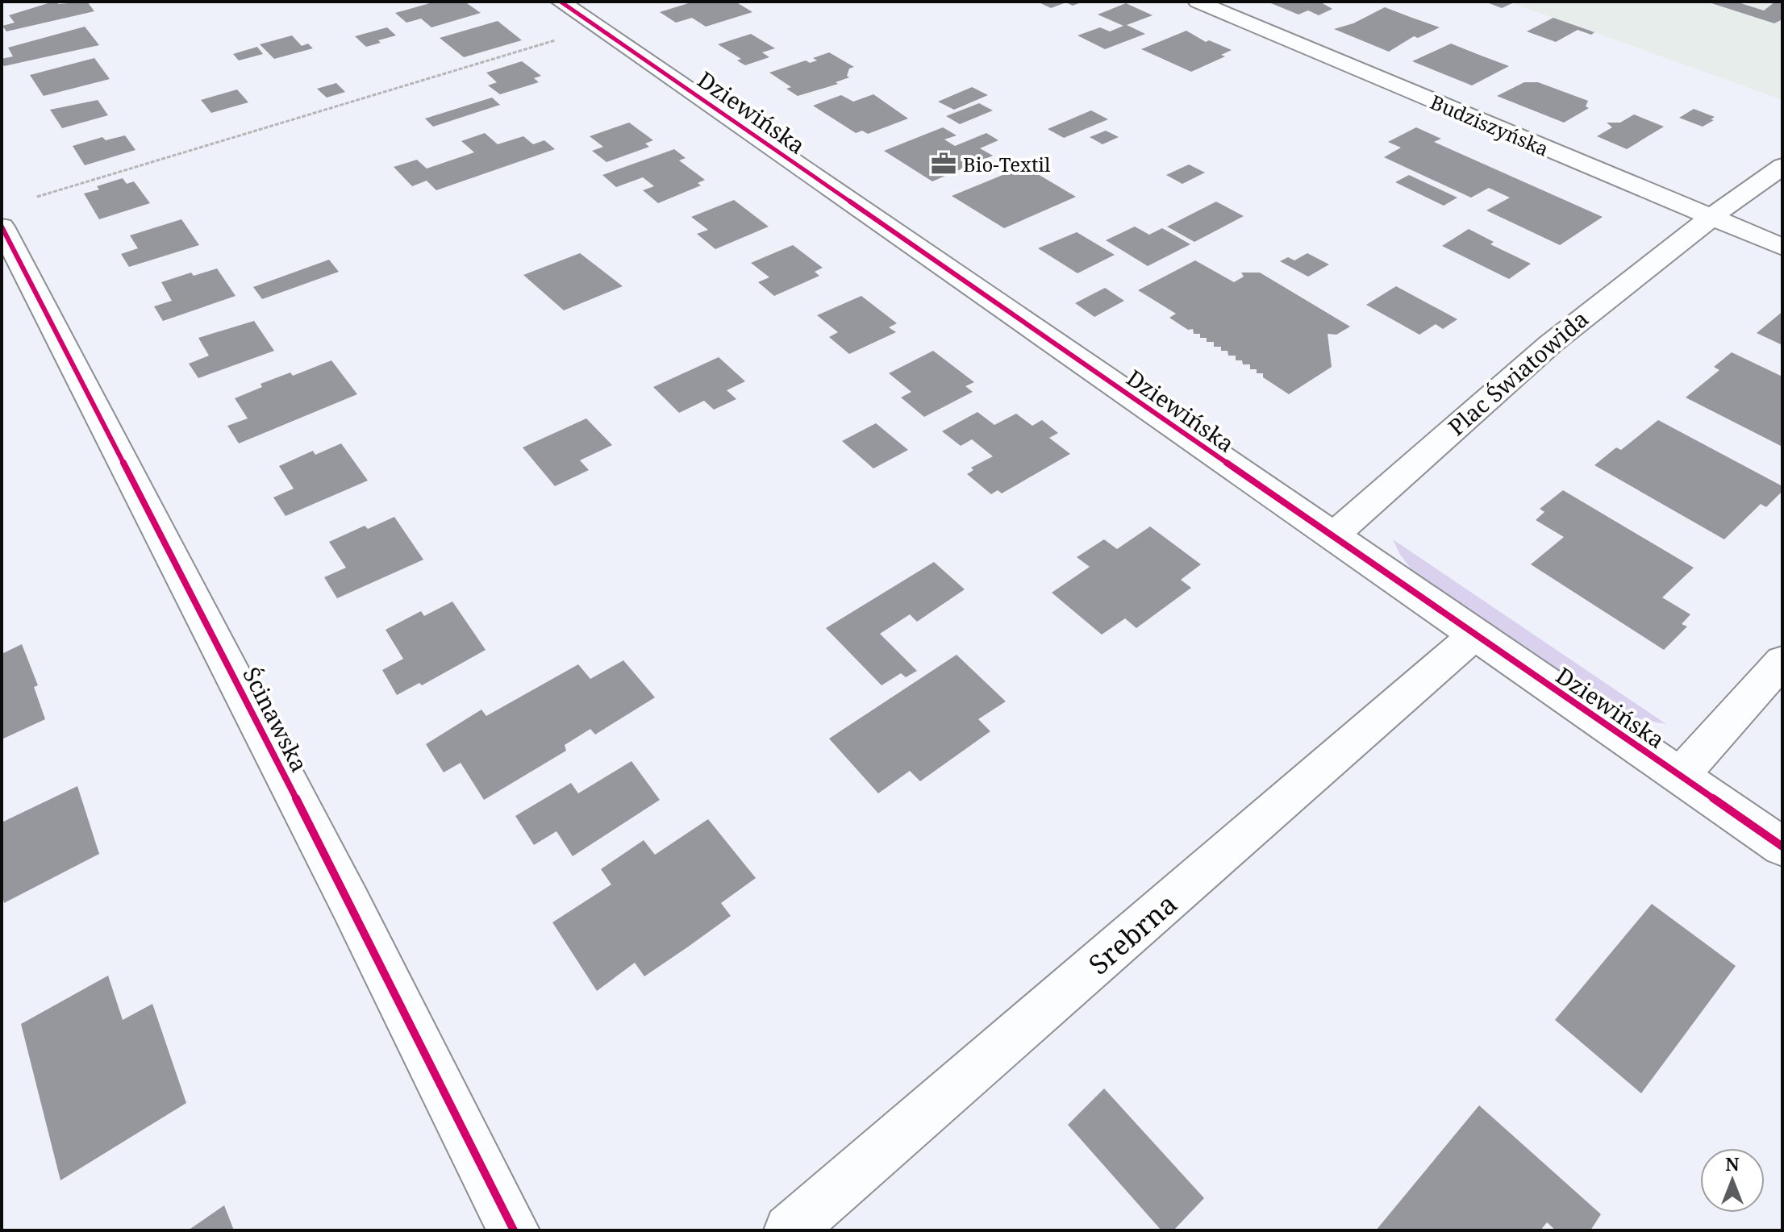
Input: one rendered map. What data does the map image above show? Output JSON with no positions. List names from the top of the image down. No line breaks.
{"streets":{"street":["Dziewińska","Budziszyńska","Plac Światowida","Ścinawska","Srebrna"]},"crossings":[["Dziewińska","Plac Światowida"],["Dziewińska","Srebrna"],["Budziszyńska","Plac Światowida"]],"places":{"office":["Bio-Textil"]},"north":"top"}
